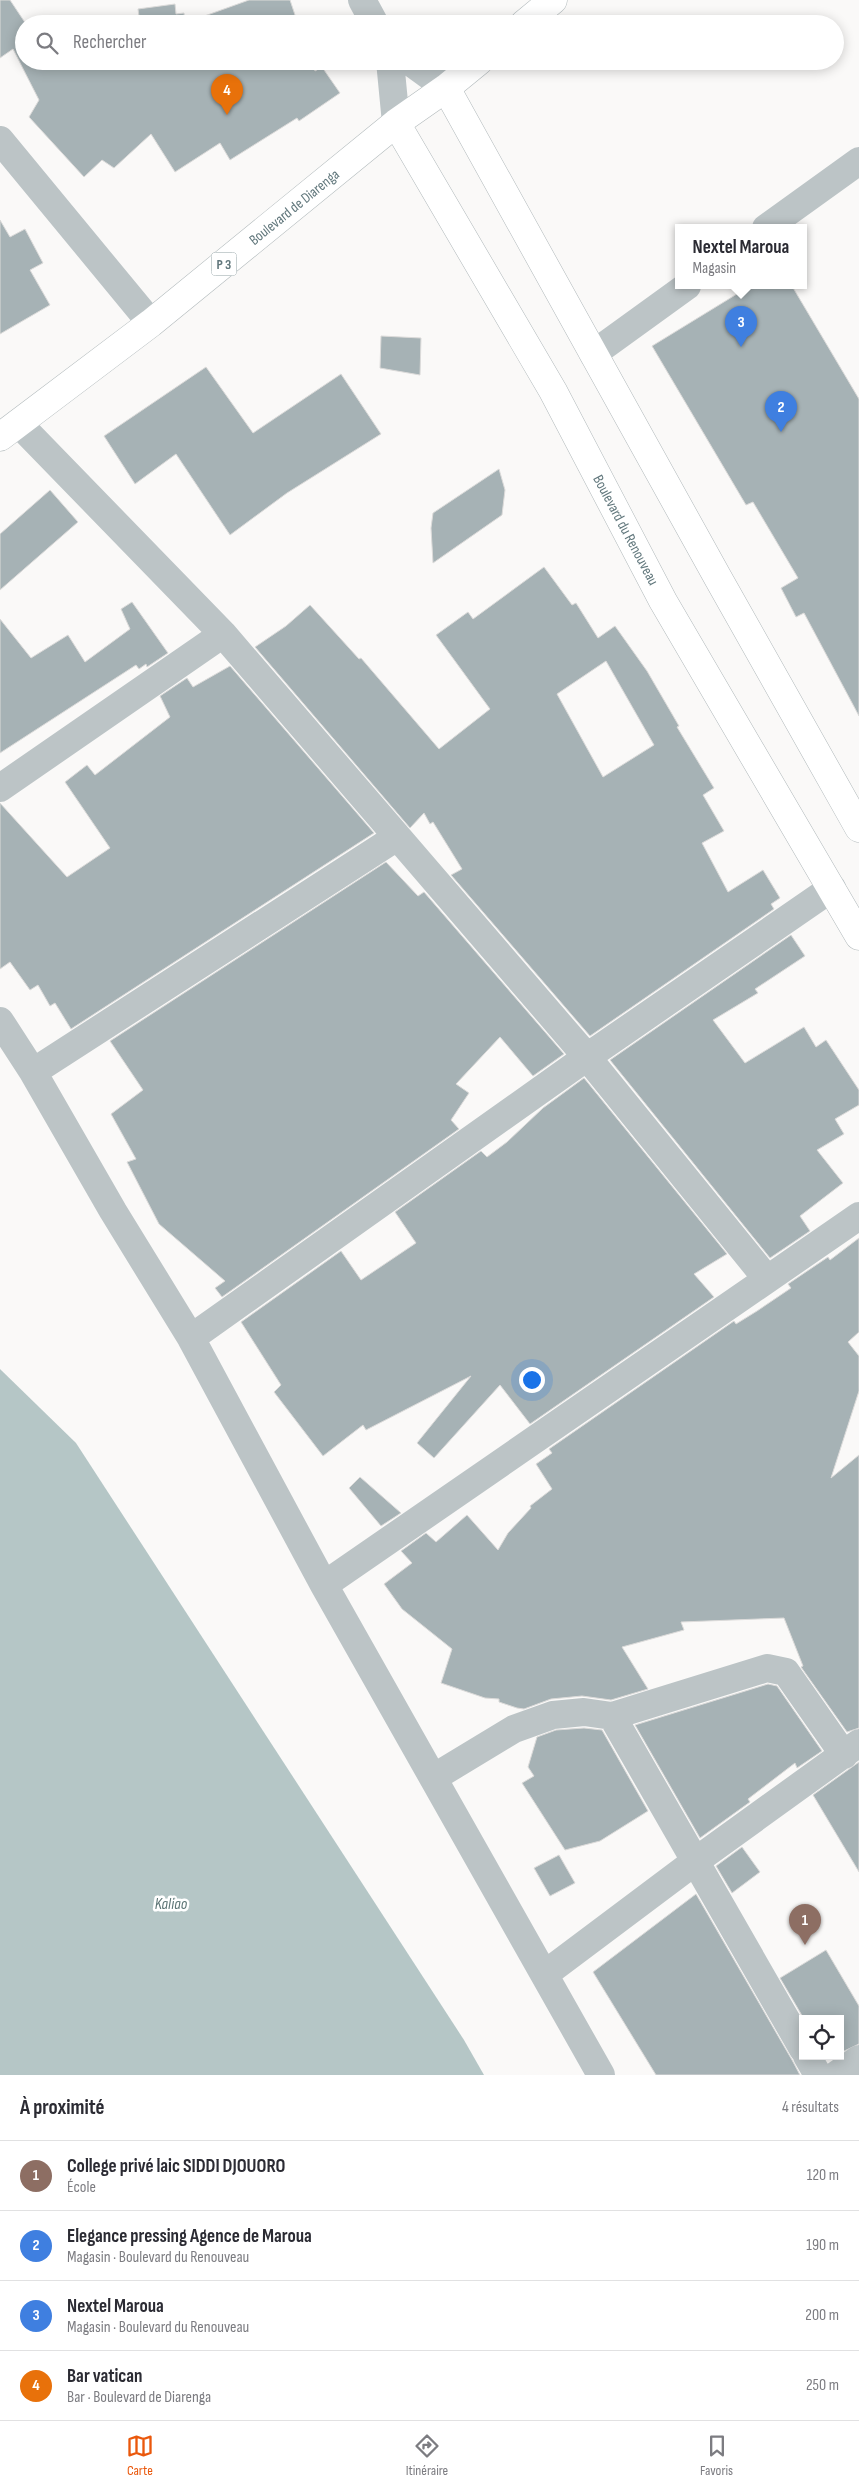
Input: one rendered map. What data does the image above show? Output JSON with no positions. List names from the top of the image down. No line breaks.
{"streets":{"main road":["Boulevard de Diarenga","P 3","Boulevard du Renouveau"]},"crossings":[["Boulevard de Diarenga","P 3"],["Boulevard de Diarenga","Boulevard du Renouveau"]],"water":["Kaliao"],"page":{"search":"Rechercher","pins":["4","3","2","1"],"popup":["Nextel Maroua","Magasin"],"heading":["À proximité","4 résultats"],"list":[{"mark":"1","name":"College privé laic SIDDI DJOUORO","note":"École","value":"120 m"},{"mark":"2","name":"Elegance pressing Agence de Maroua","note":"Magasin · Boulevard du Renouveau","value":"190 m"},{"mark":"3","name":"Nextel Maroua","note":"Magasin · Boulevard du Renouveau","value":"200 m"},{"mark":"4","name":"Bar vatican","note":"Bar · Boulevard de Diarenga","value":"250 m"}],"nav":["Carte","Itinéraire","Favoris"]}}
